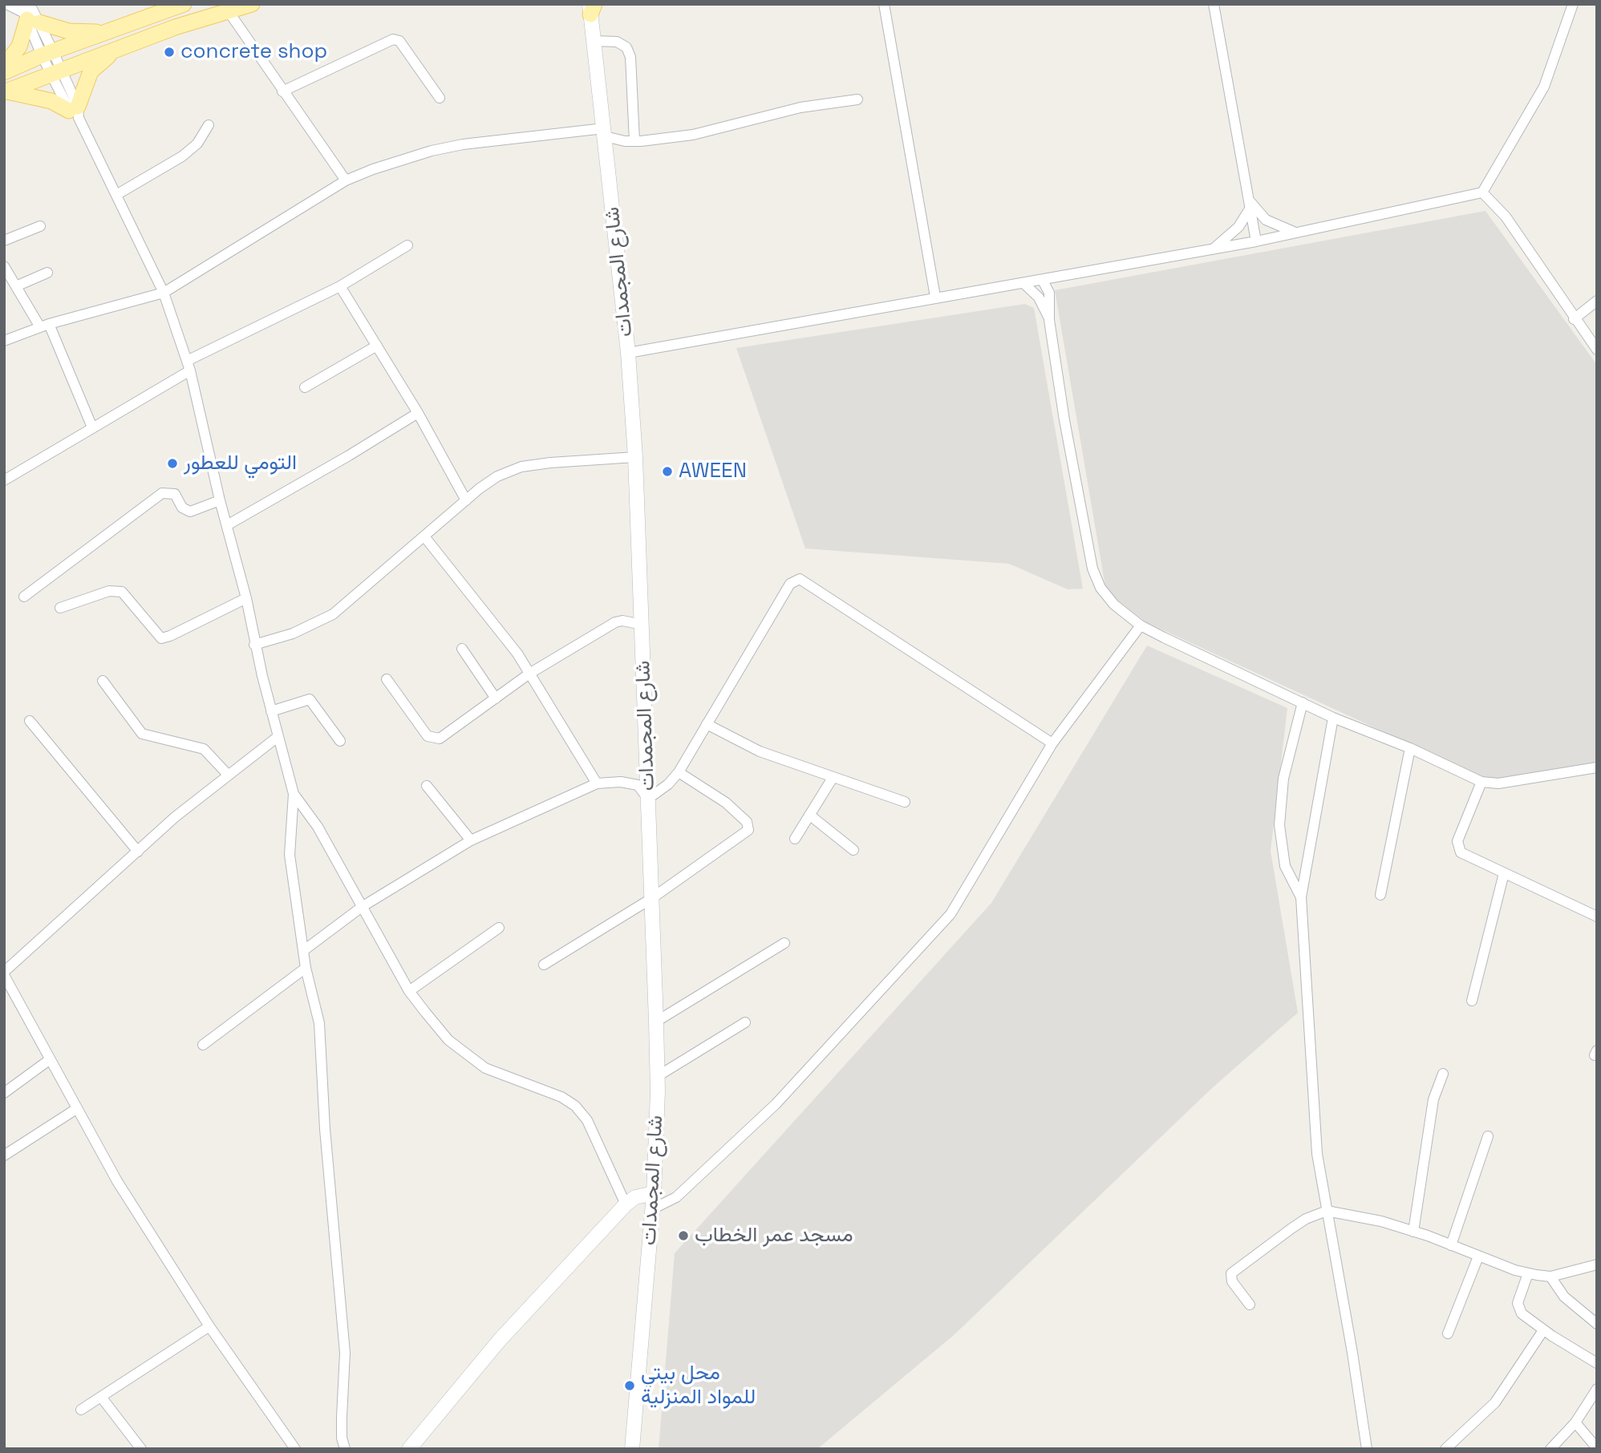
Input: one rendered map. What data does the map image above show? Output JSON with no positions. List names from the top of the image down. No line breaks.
{"streets":{"main road":["شارع المجمدات"]},"places":["concrete shop","التومي للعطور","AWEEN","مسجد عمر الخطاب","محل بيتي للمواد المنزلية"]}
